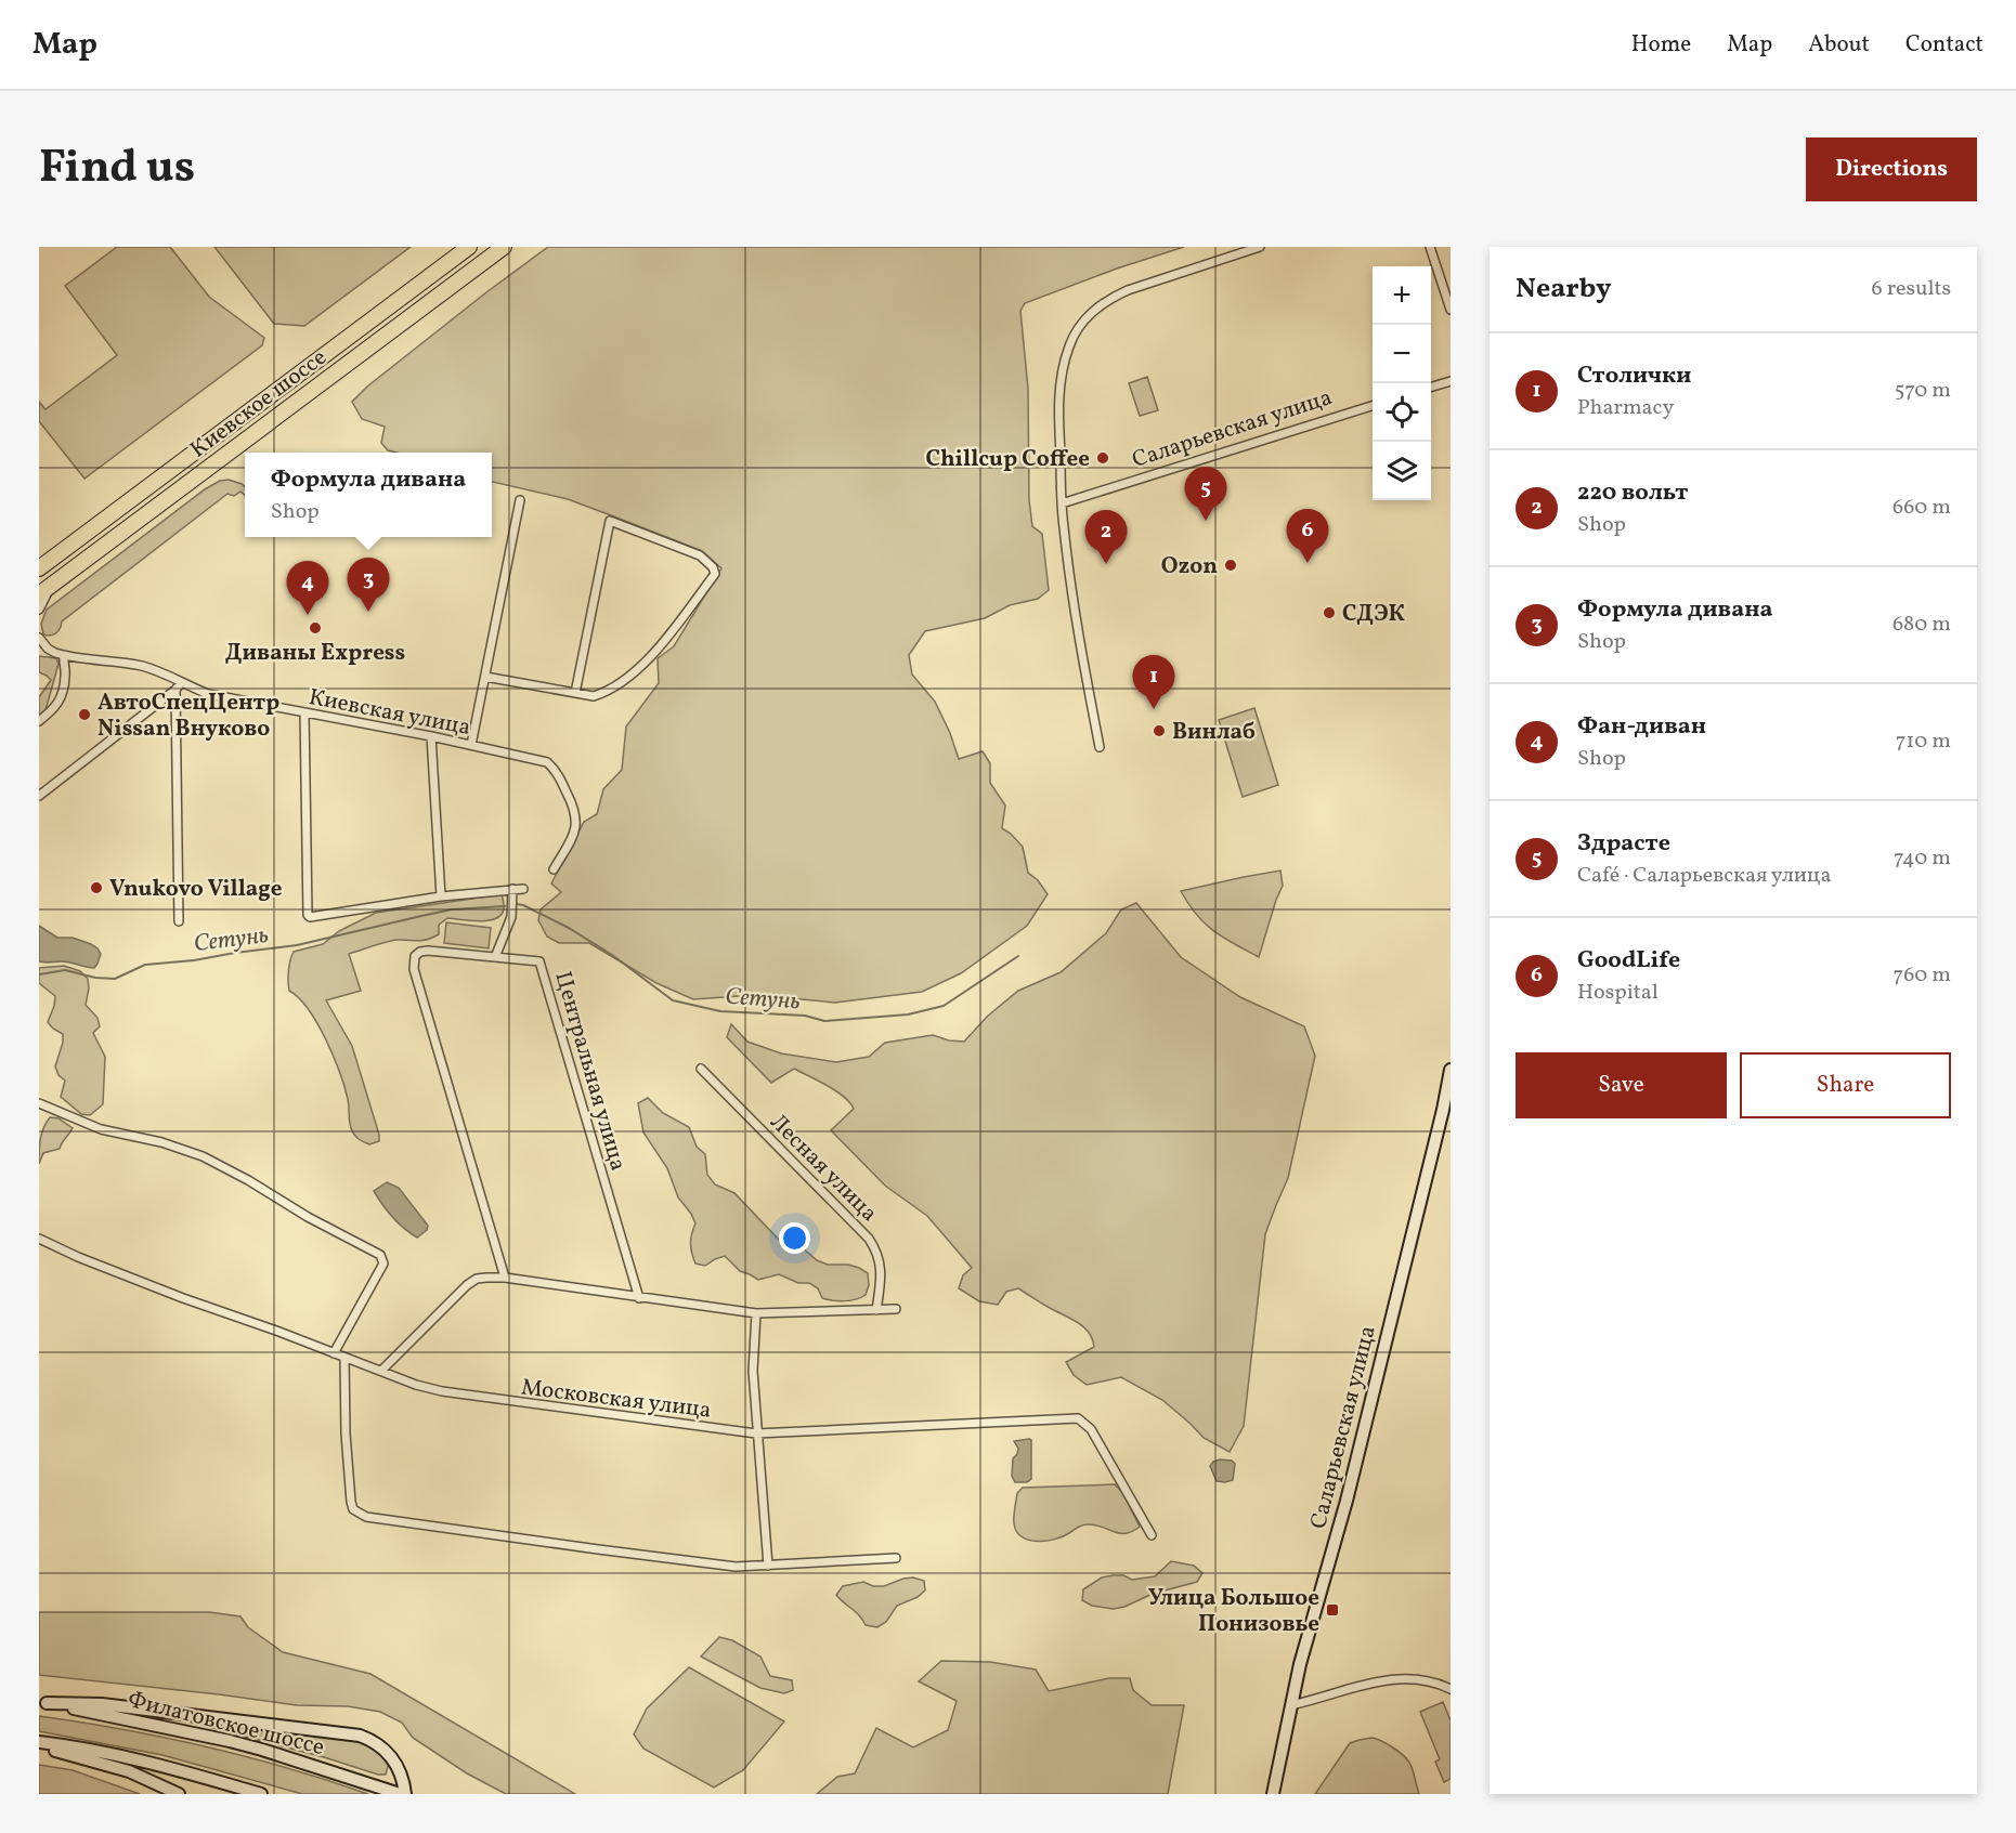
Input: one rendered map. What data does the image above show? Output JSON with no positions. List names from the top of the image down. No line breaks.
{"streets":{"highway":["Киевское шоссе"],"main road":["Саларьевская улица","Филатовское шоссе"],"street":["Киевская улица","Центральная улица","Лесная улица","Московская улица"]},"water":["Сетунь"],"places":{"other":["Chillcup Coffee","Ozon","СДЭК","Диваны Express","АвтоСпецЦентр Nissan Внуково","Винлаб","Vnukovo Village"],"transit":["Улица Большое Понизовье"]},"page":{"header":"Map","nav":["Home","Map","About","Contact"],"title":"Find us","buttons":["Directions",["Save","Share"]],"heading":["Nearby","6 results"],"map_buttons":["+","−"],"list":[{"mark":"1","name":"Столички","note":"Pharmacy","value":"570 m"},{"mark":"2","name":"220 вольт","note":"Shop","value":"660 m"},{"mark":"3","name":"Формула дивана","note":"Shop","value":"680 m"},{"mark":"4","name":"Фан-диван","note":"Shop","value":"710 m"},{"mark":"5","name":"Здрасте","note":"Café · Саларьевская улица","value":"740 m"},{"mark":"6","name":"GoodLife","note":"Hospital","value":"760 m"}],"popup":["Формула дивана","Shop"],"pins":["5","6","2","3","4","1"]}}
